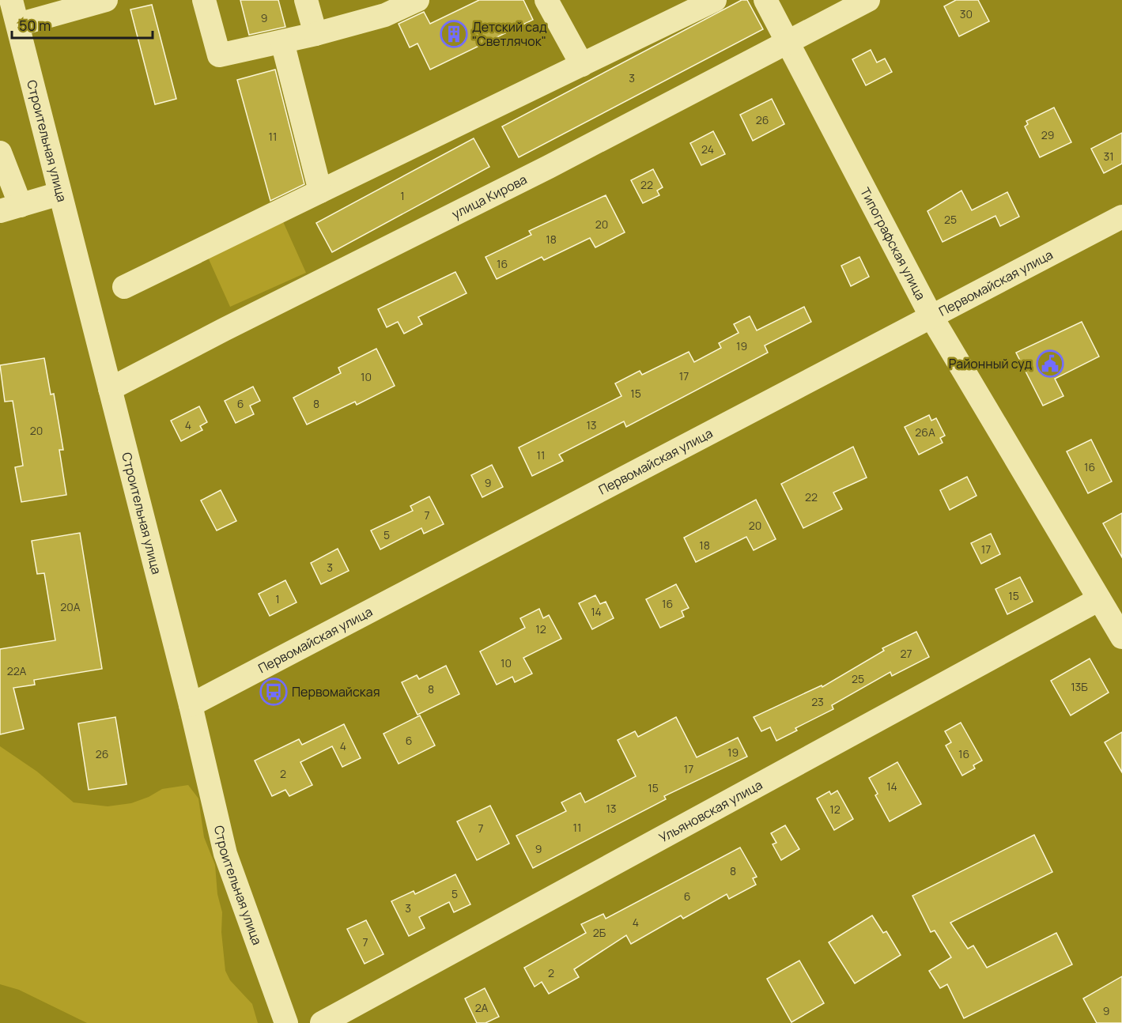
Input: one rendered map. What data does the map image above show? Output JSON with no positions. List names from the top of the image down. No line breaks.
{"streets":{"street":["Строительная улица","улица Кирова","Типографская улица","Первомайская улица","Ульяновская улица"]},"crossings":[["Строительная улица","улица Кирова"],["Строительная улица","Первомайская улица"],["улица Кирова","Типографская улица"],["Типографская улица","Первомайская улица"],["Типографская улица","Ульяновская улица"]],"places":{"building":["Детский сад \"Светлячок\""],"public building":["Районный суд"],"bus stop":["Первомайская"]},"house_numbers":["30","9","3","26","29","11","24","31","22","1","25","20","18","16","19","17","10","15","6","8","4","13","20","26А","11","16","9","22","7","20","5","18","17","3","15","1","16","20А","14","12","27","10","22А","25","13Б","8","23","6","4","19","26","16","17","2","14","15","13","12","11","7","9","8","5","6","3","4","2Б","7","2","2А","9"],"scale_bar":"50 m"}
